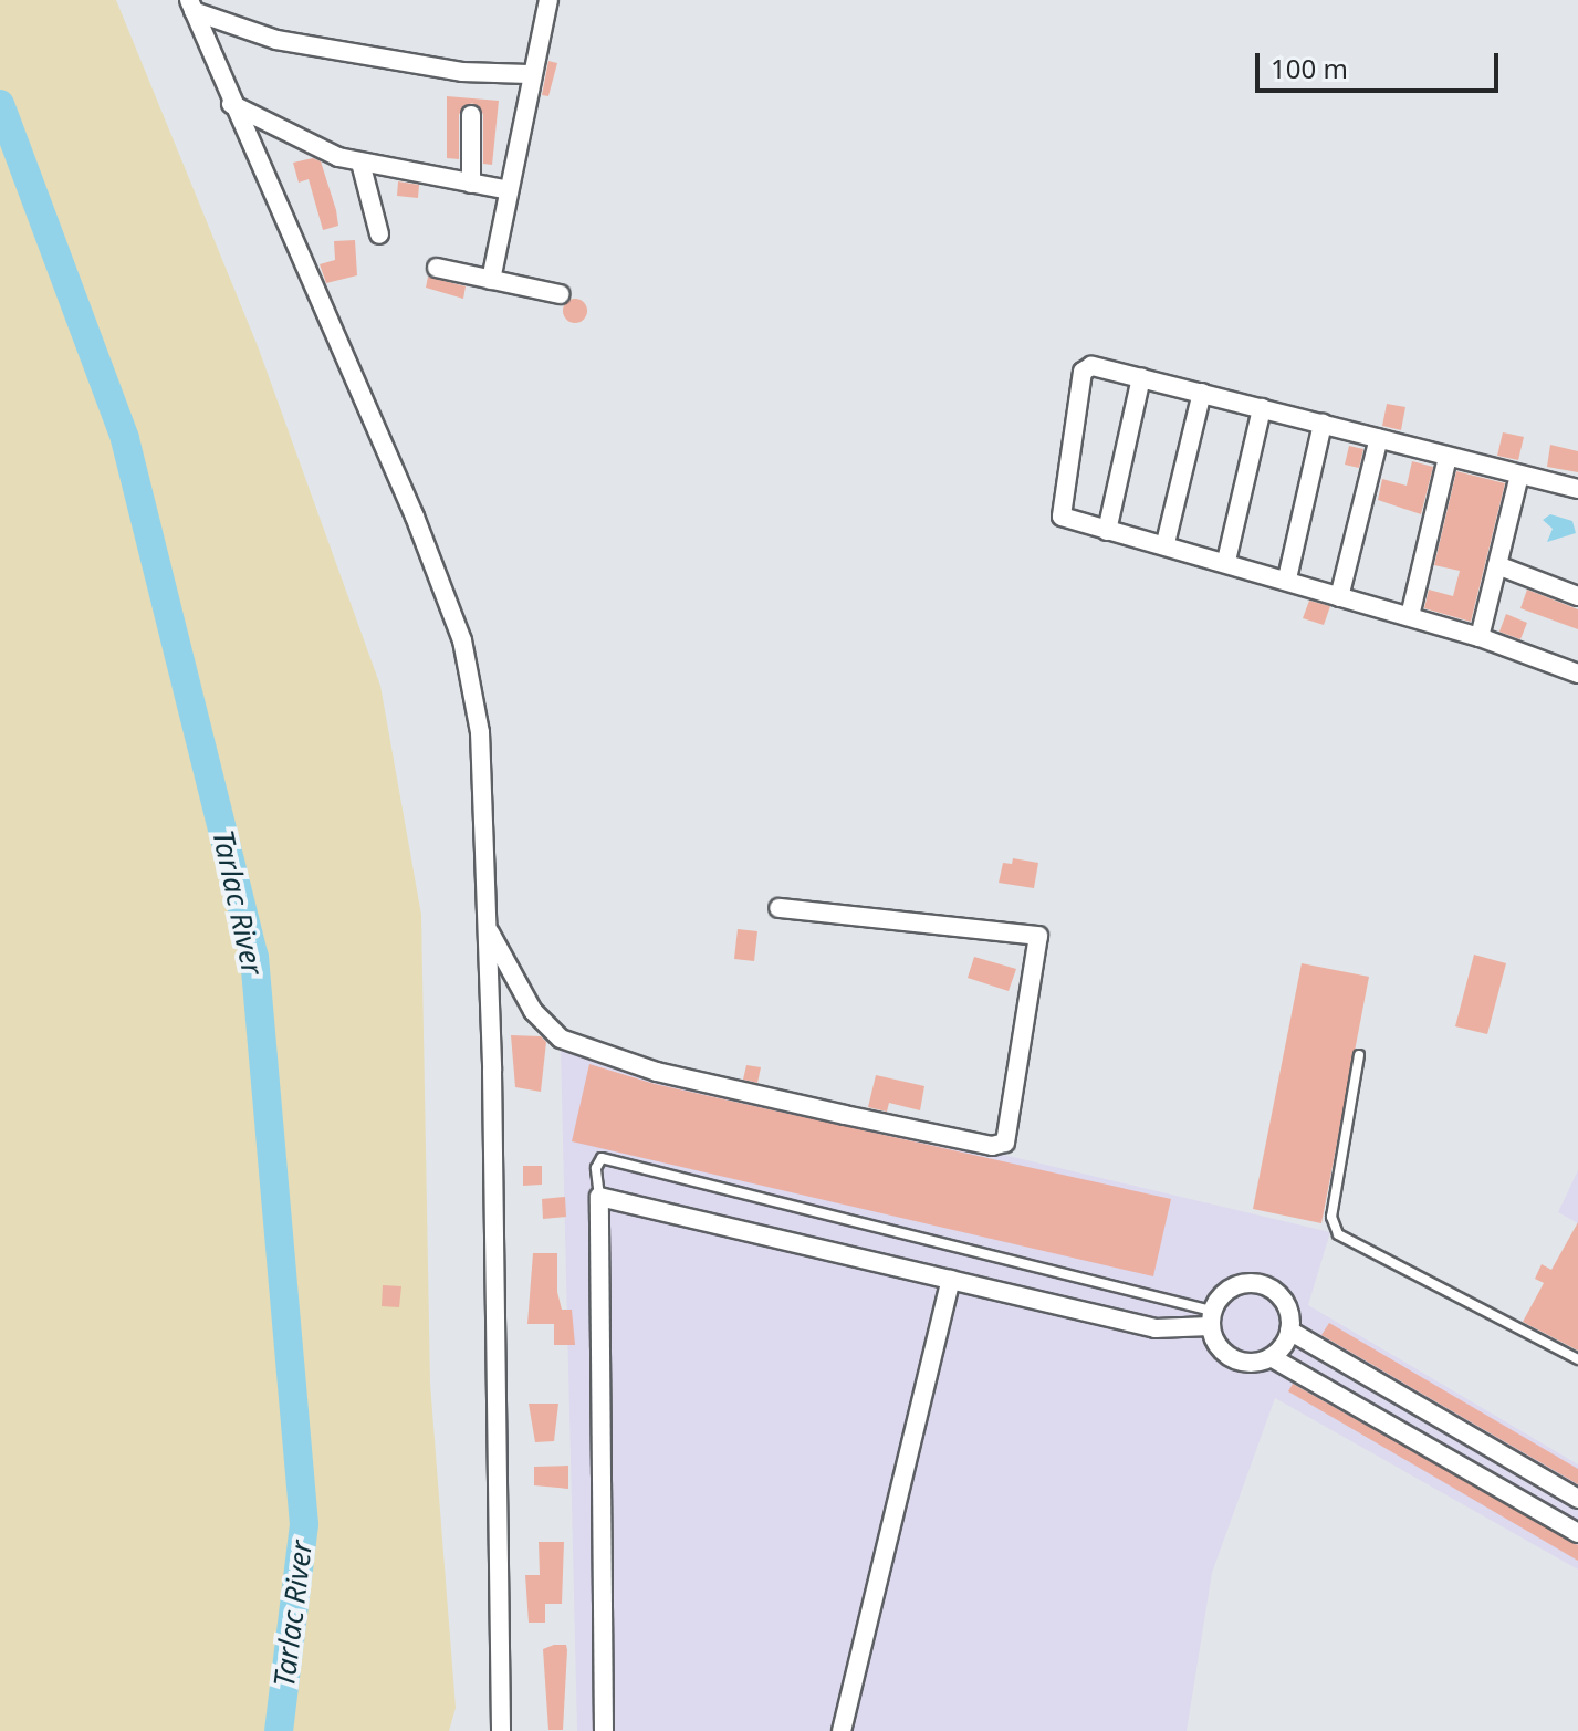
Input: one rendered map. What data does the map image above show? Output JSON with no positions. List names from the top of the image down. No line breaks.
{"water":["Tarlac River"],"scale_bar":"100 m"}
